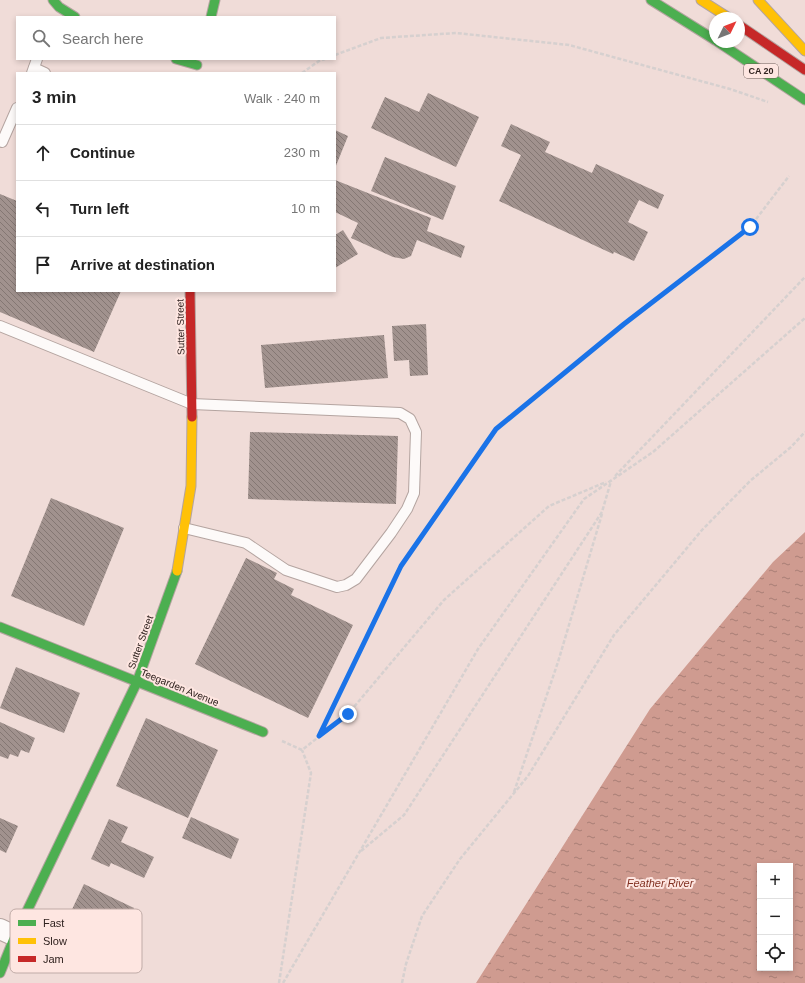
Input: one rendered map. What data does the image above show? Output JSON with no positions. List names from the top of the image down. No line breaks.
{"streets":{"main road":["CA 20","Sutter Street","Teegarden Avenue"]},"crossings":[["Sutter Street","Teegarden Avenue"]],"water":["Feather River"],"legend":["Fast","Slow","Jam"],"north":"top right","page":{"search":"Search here","heading":["3 min","Walk · 240 m"],"list":[["Continue","230 m"],["Turn left","10 m"],"Arrive at destination"],"map_buttons":["+","−"]}}
